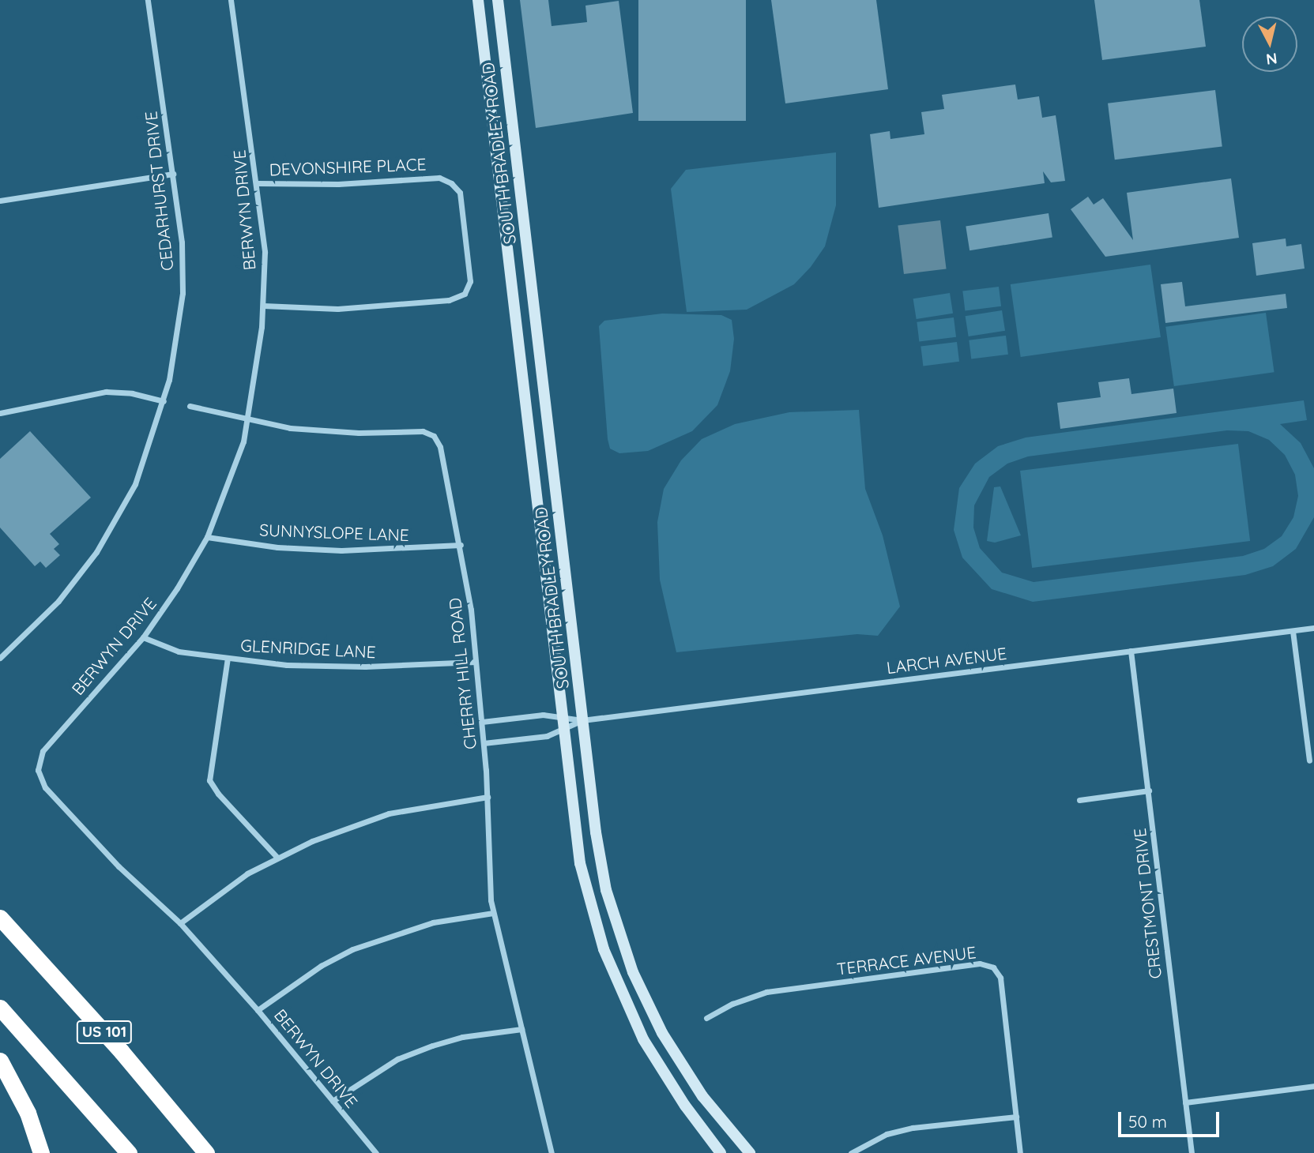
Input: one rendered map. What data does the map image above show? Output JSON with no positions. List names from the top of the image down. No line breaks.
{"streets":{"highway":["US 101"],"main road":["SOUTH BRADLEY ROAD"],"street":["DEVONSHIRE PLACE","CEDARHURST DRIVE","BERWYN DRIVE","SUNNYSLOPE LANE","GLENRIDGE LANE","LARCH AVENUE","CHERRY HILL ROAD","CRESTMONT DRIVE","TERRACE AVENUE"]},"crossings":[["SOUTH BRADLEY ROAD","LARCH AVENUE"],["DEVONSHIRE PLACE","BERWYN DRIVE"],["BERWYN DRIVE","SUNNYSLOPE LANE"],["BERWYN DRIVE","GLENRIDGE LANE"],["BERWYN DRIVE","CHERRY HILL ROAD"],["SUNNYSLOPE LANE","CHERRY HILL ROAD"],["GLENRIDGE LANE","CHERRY HILL ROAD"],["LARCH AVENUE","CRESTMONT DRIVE"]],"scale_bar":"50 m","north":"bottom"}
